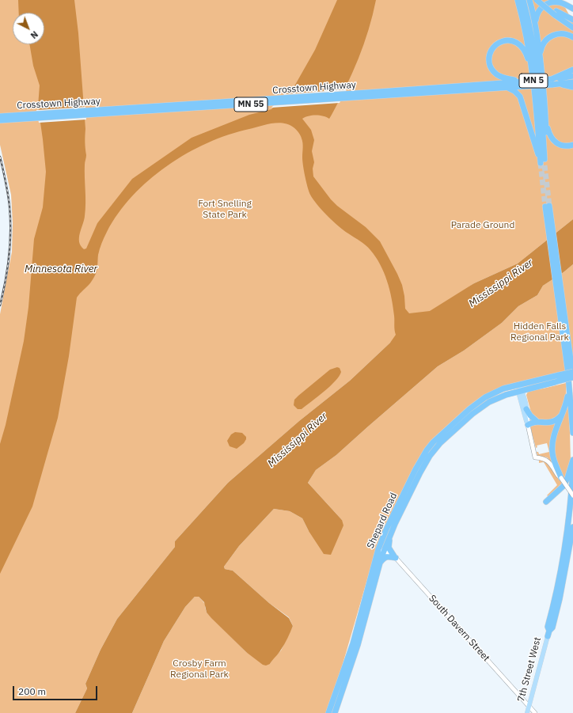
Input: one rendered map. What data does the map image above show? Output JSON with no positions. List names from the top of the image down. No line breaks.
{"streets":{"highway":["MN 5","Crosstown Highway","MN 55","Shepard Road"],"main road":["7th Street West"],"street":["South Davern Street"]},"crossings":[["Crosstown Highway","MN 55"],["Shepard Road","South Davern Street"],["South Davern Street","7th Street West"]],"water":["Minnesota River","Mississippi River"],"parks":["Fort Snelling State Park","Parade Ground","Hidden Falls Regional Park","Crosby Farm Regional Park"],"scale_bar":"200 m","north":"bottom right"}
